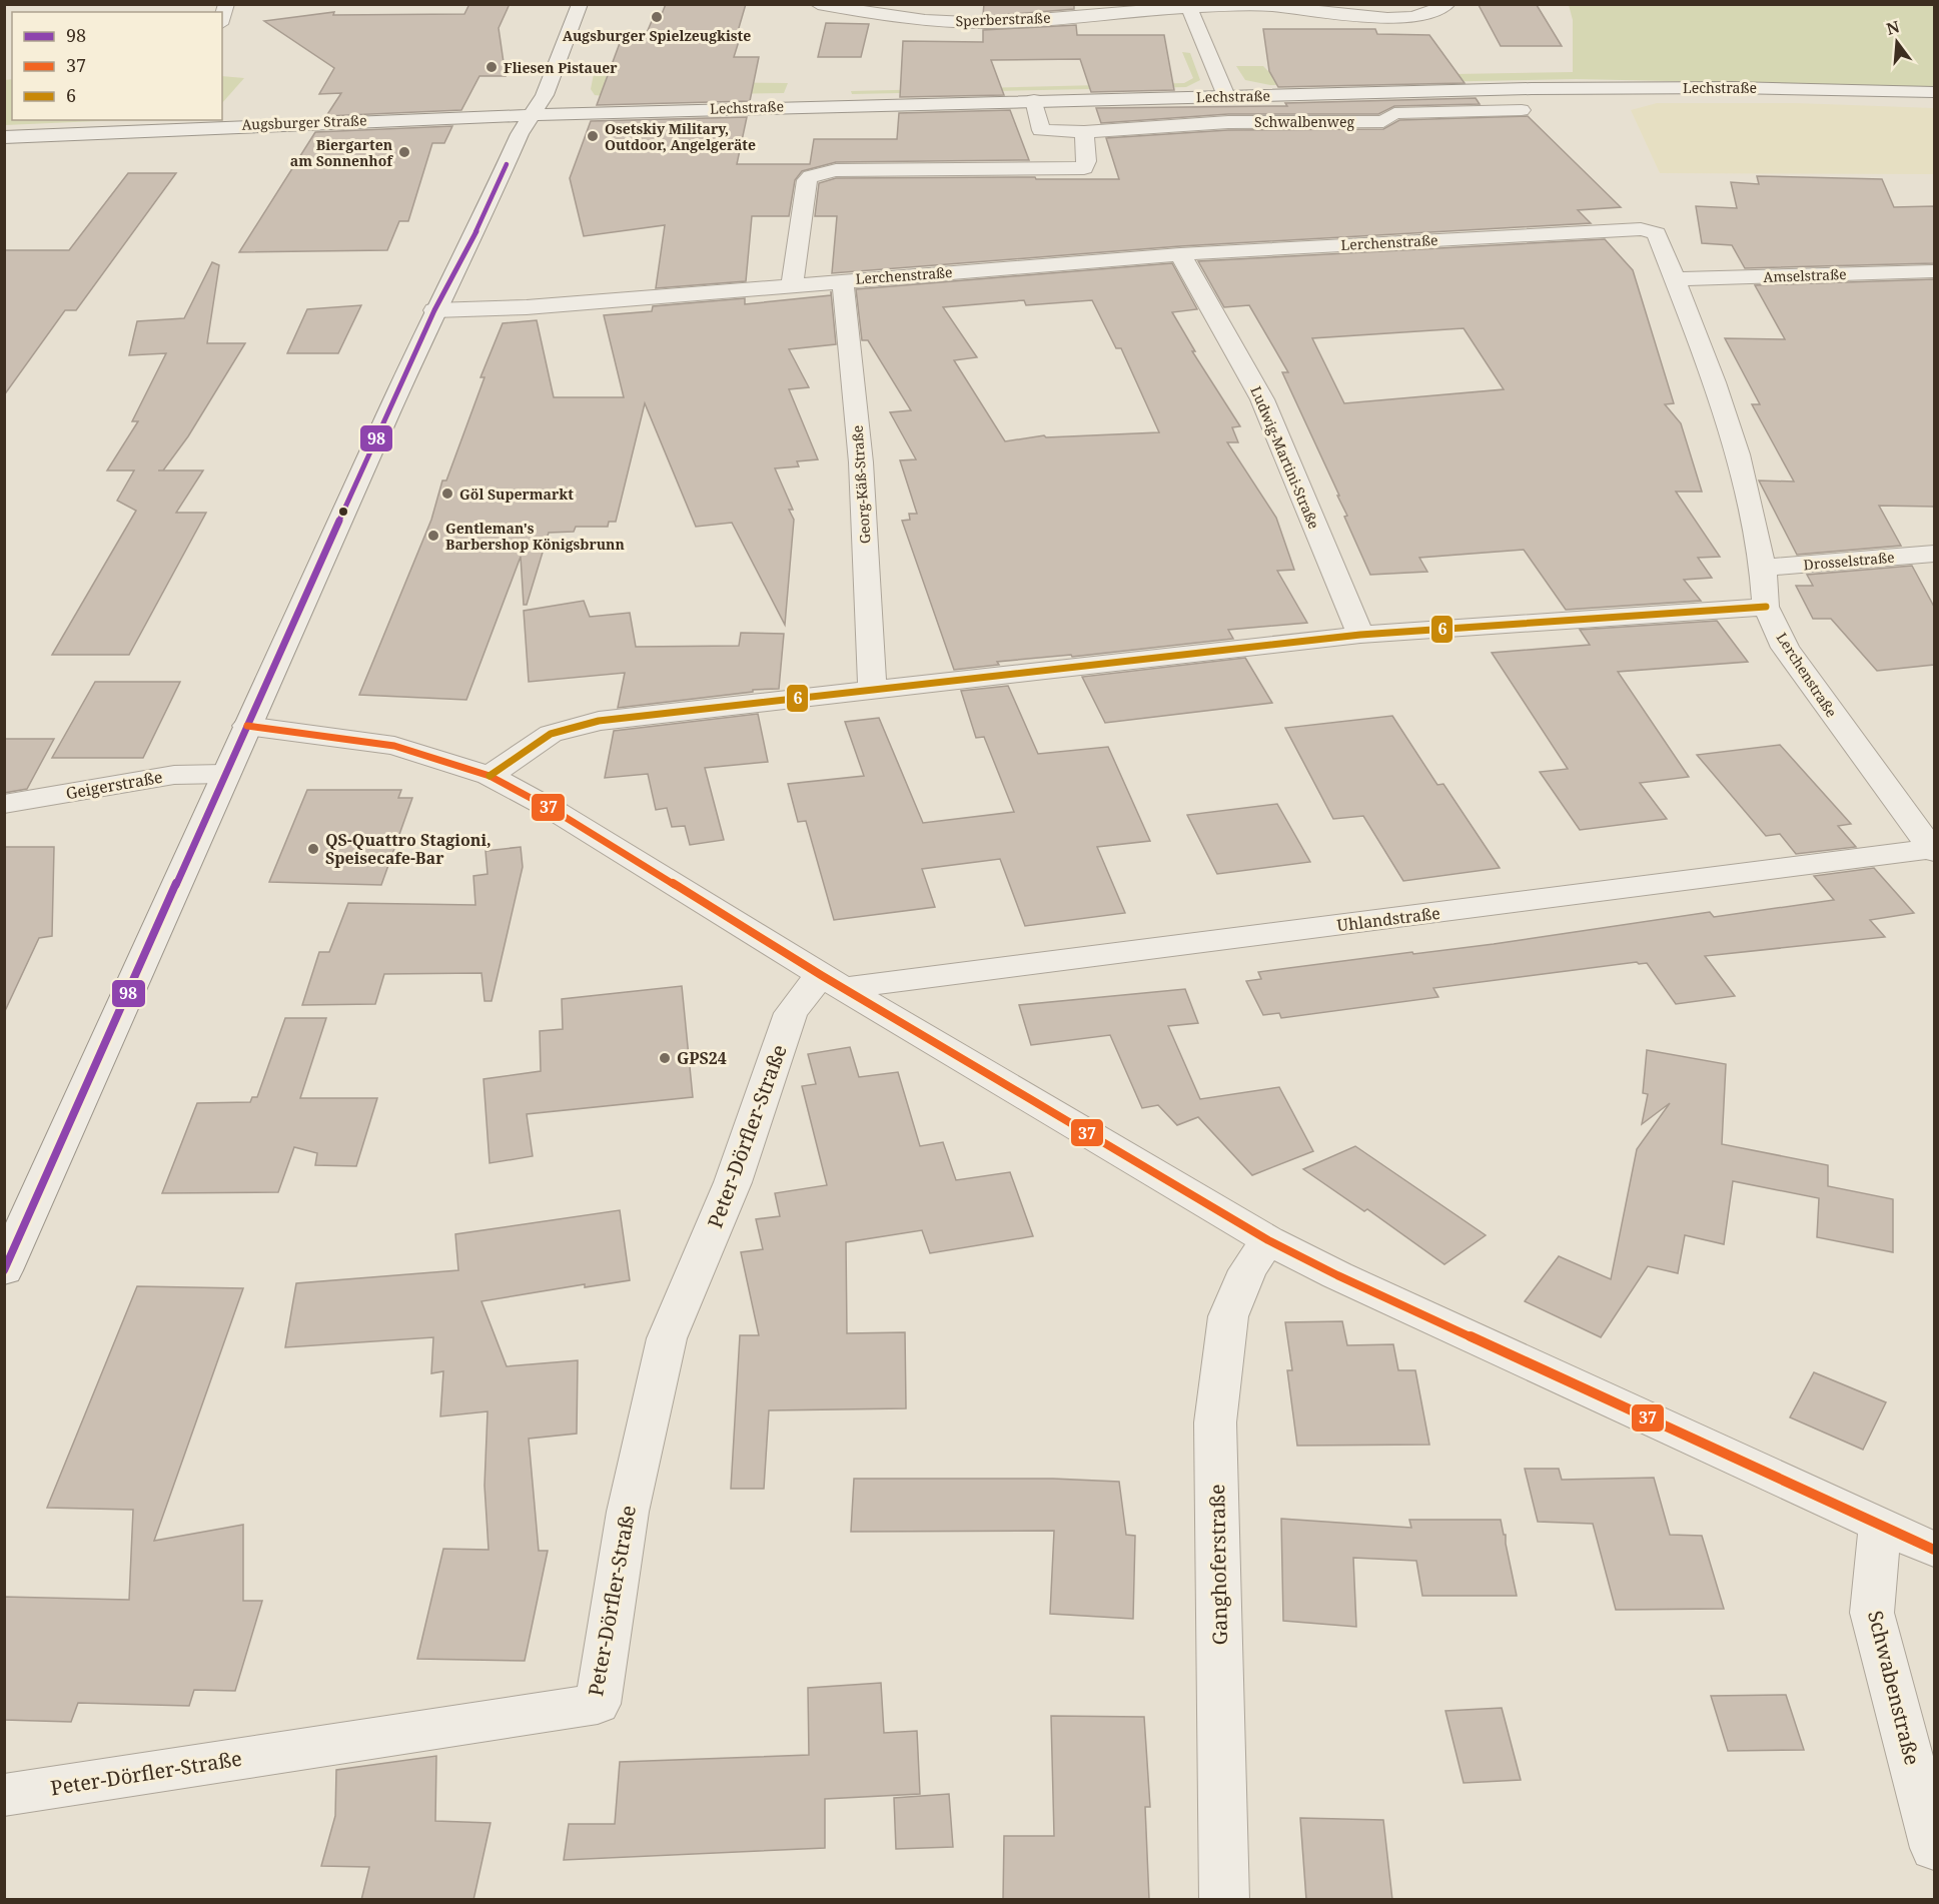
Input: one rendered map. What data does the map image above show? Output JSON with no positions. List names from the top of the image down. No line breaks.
{"streets":{"street":["Sperberstraße","Lechstraße","Schwalbenweg","Augsburger Straße","Lerchenstraße","Amselstraße","Ludwig-Martini-Straße","Georg-Käß-Straße","Drosselstraße","Geigerstraße","Uhlandstraße","Peter-Dörfler-Straße","Ganghoferstraße","Schwabenstraße"]},"crossings":[["Lechstraße","Schwalbenweg"],["Lechstraße","Augsburger Straße"],["Lerchenstraße","Amselstraße"],["Lerchenstraße","Ludwig-Martini-Straße"],["Lerchenstraße","Georg-Käß-Straße"],["Lerchenstraße","Drosselstraße"],["Lerchenstraße","Uhlandstraße"],["Uhlandstraße","Peter-Dörfler-Straße"]],"places":["Augsburger Spielzeugkiste","Fliesen Pistauer","Osetskiy Military, Outdoor, Angelgeräte","Biergarten am Sonnenhof","Göl Supermarkt","Gentleman's Barbershop Königsbrunn","QS-Quattro Stagioni, Speisecafe-Bar","GPS24"],"lines":["transit line 98","transit line 6","transit line 37"],"legend":["98","37","6"],"north":"top"}
